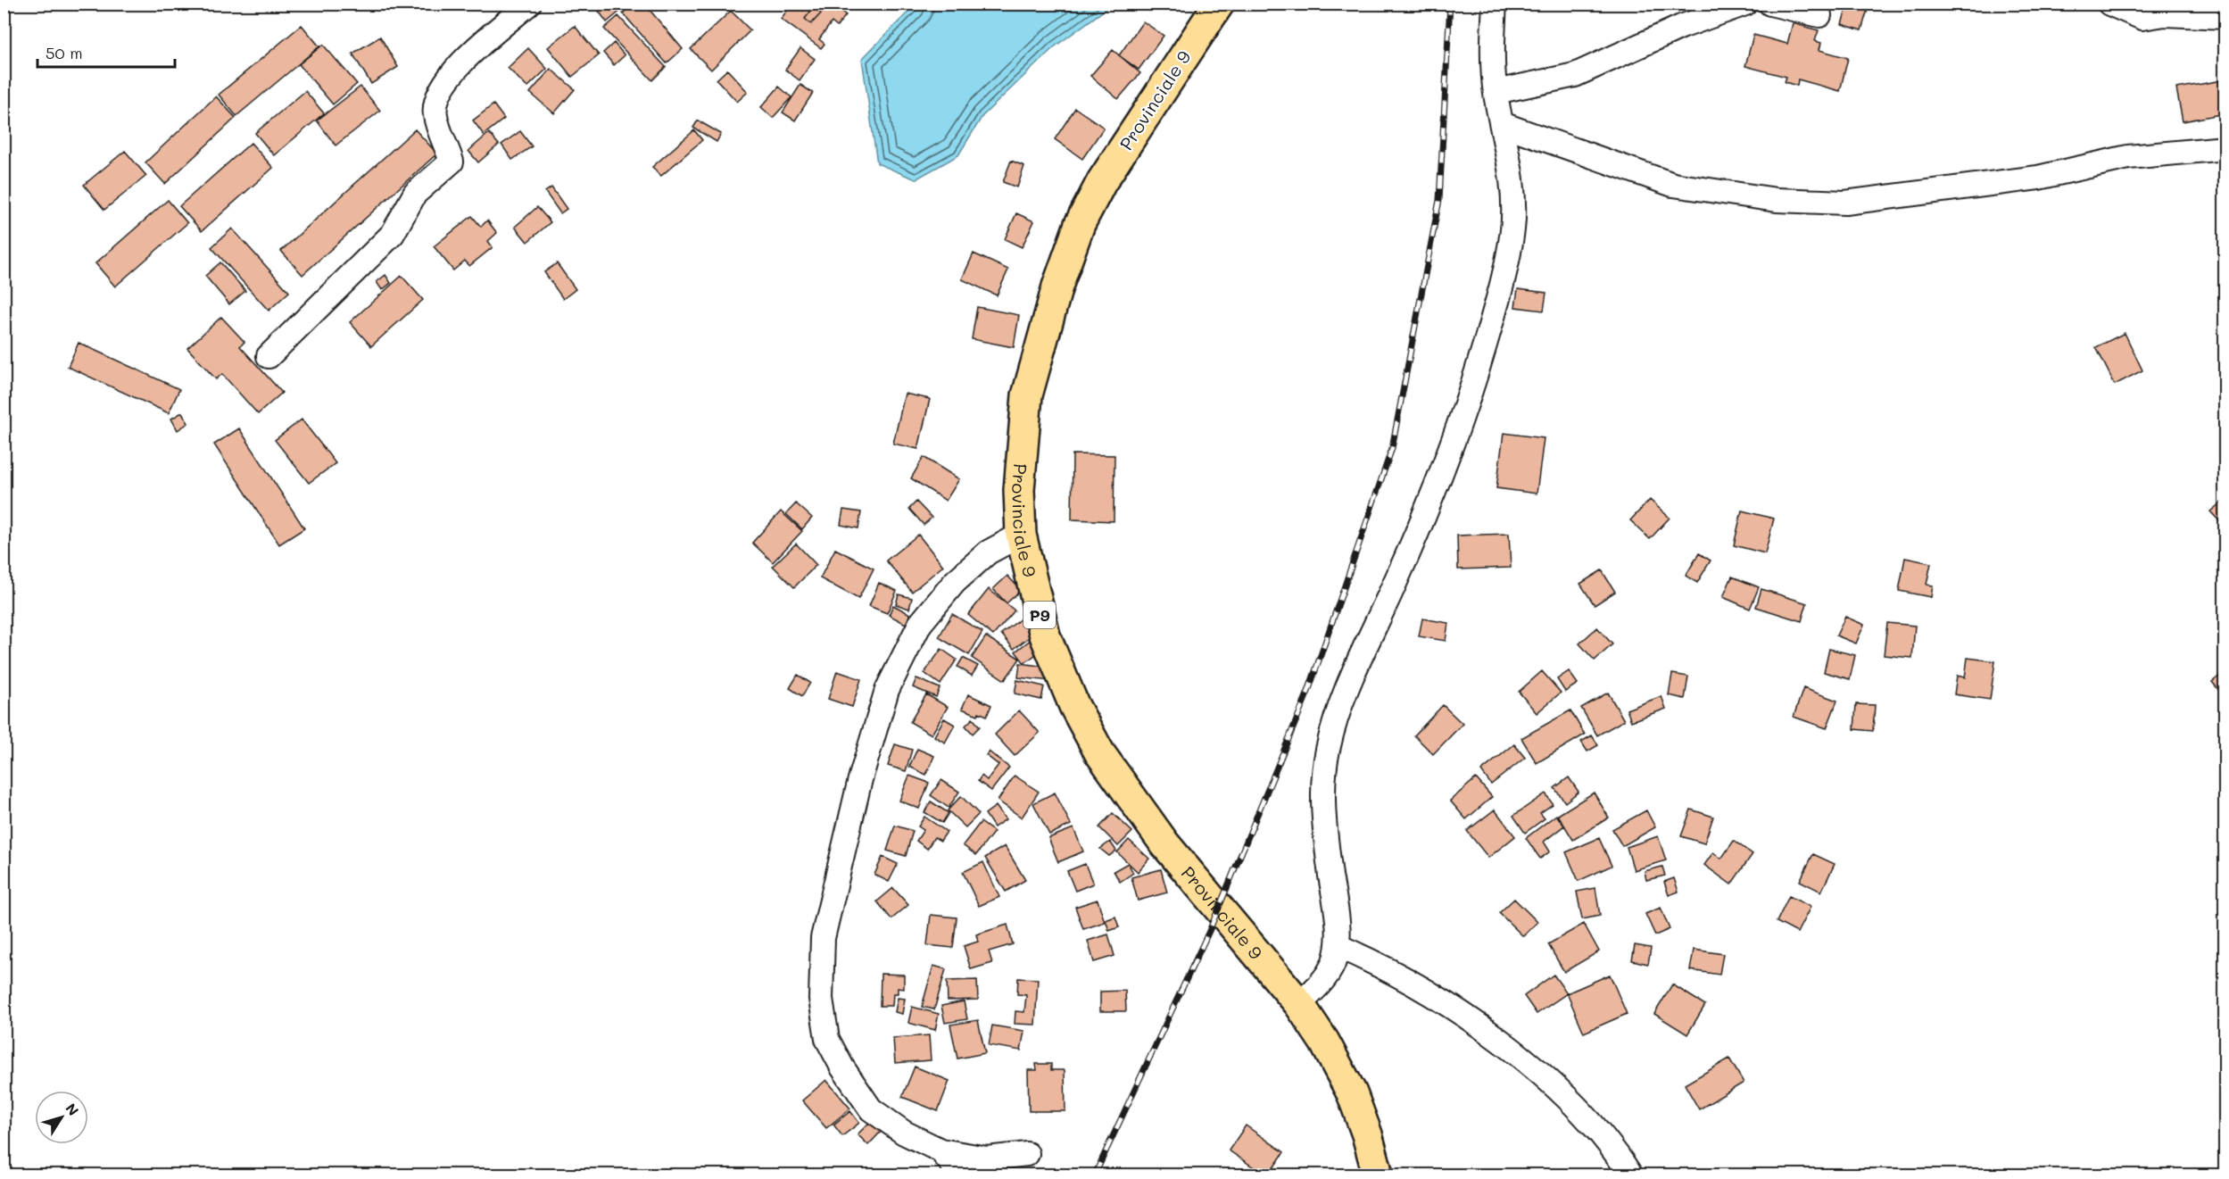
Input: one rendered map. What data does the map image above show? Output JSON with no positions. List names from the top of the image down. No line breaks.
{"streets":{"main road":["Provinciale 9","P9"]},"scale_bar":"50 m","north":"top right"}
